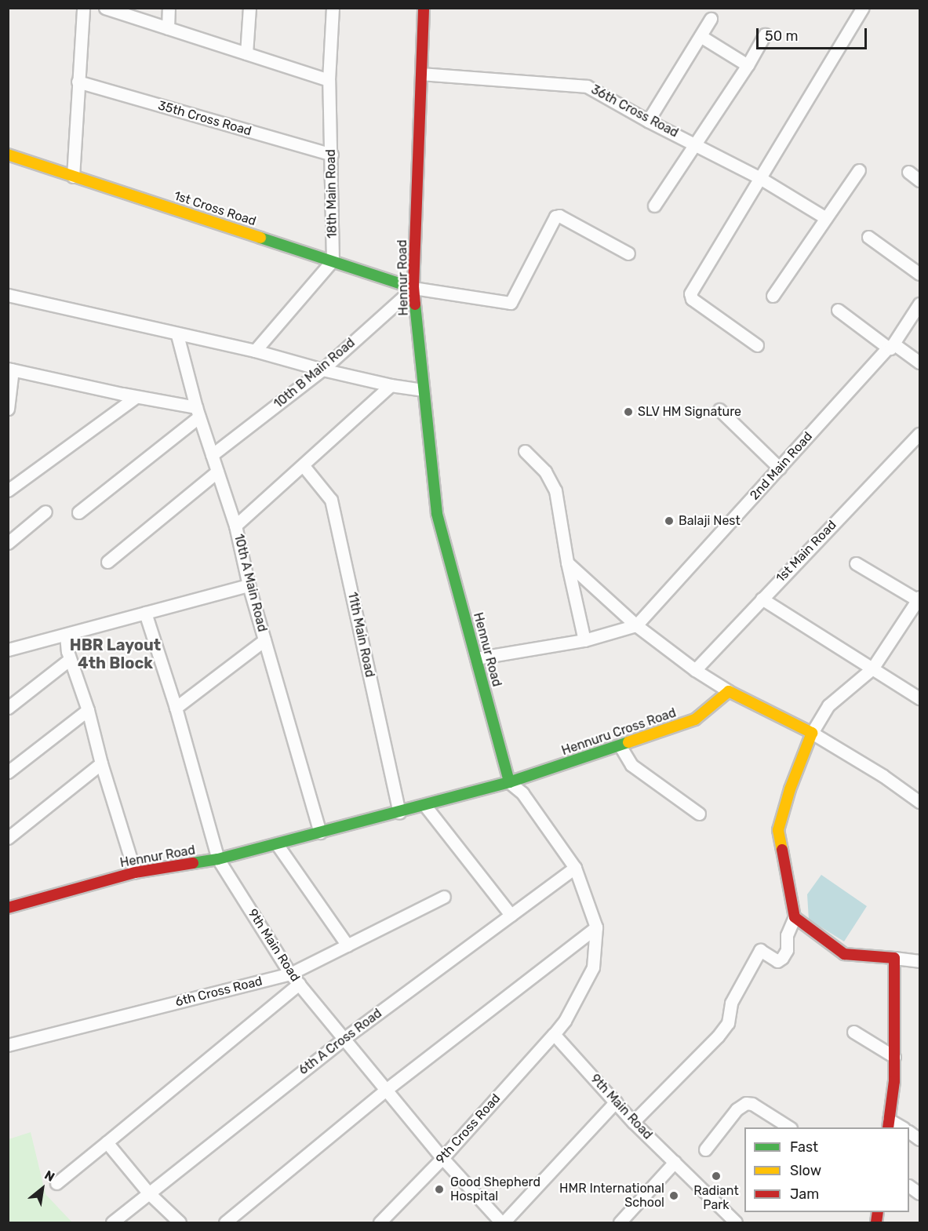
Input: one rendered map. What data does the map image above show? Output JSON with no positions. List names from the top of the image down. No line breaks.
{"streets":{"street":["36th Cross Road","35th Cross Road","18th Main Road","1st Cross Road","Hennur Road","10th B Main Road","2nd Main Road","1st Main Road","10th A Main Road","11th Main Road","Hennuru Cross Road","9th Main Road","6th Cross Road","6th A Cross Road","9th Cross Road"]},"crossings":[["36th Cross Road","Hennur Road"],["35th Cross Road","18th Main Road"],["18th Main Road","1st Cross Road"],["1st Cross Road","Hennur Road"],["1st Cross Road","10th B Main Road"],["Hennur Road","10th B Main Road"],["Hennur Road","10th A Main Road"],["Hennur Road","11th Main Road"],["Hennur Road","Hennuru Cross Road"],["Hennur Road","9th Main Road"],["10th B Main Road","10th A Main Road"],["9th Main Road","6th Cross Road"],["9th Main Road","6th A Cross Road"],["9th Main Road","9th Cross Road"]],"districts":["HBR Layout 4th Block"],"places":["SLV HM Signature","Balaji Nest","Radiant Park","Good Shepherd Hospital","HMR International School"],"legend":["Fast","Slow","Jam"],"scale_bar":"50 m","north":"top right"}
